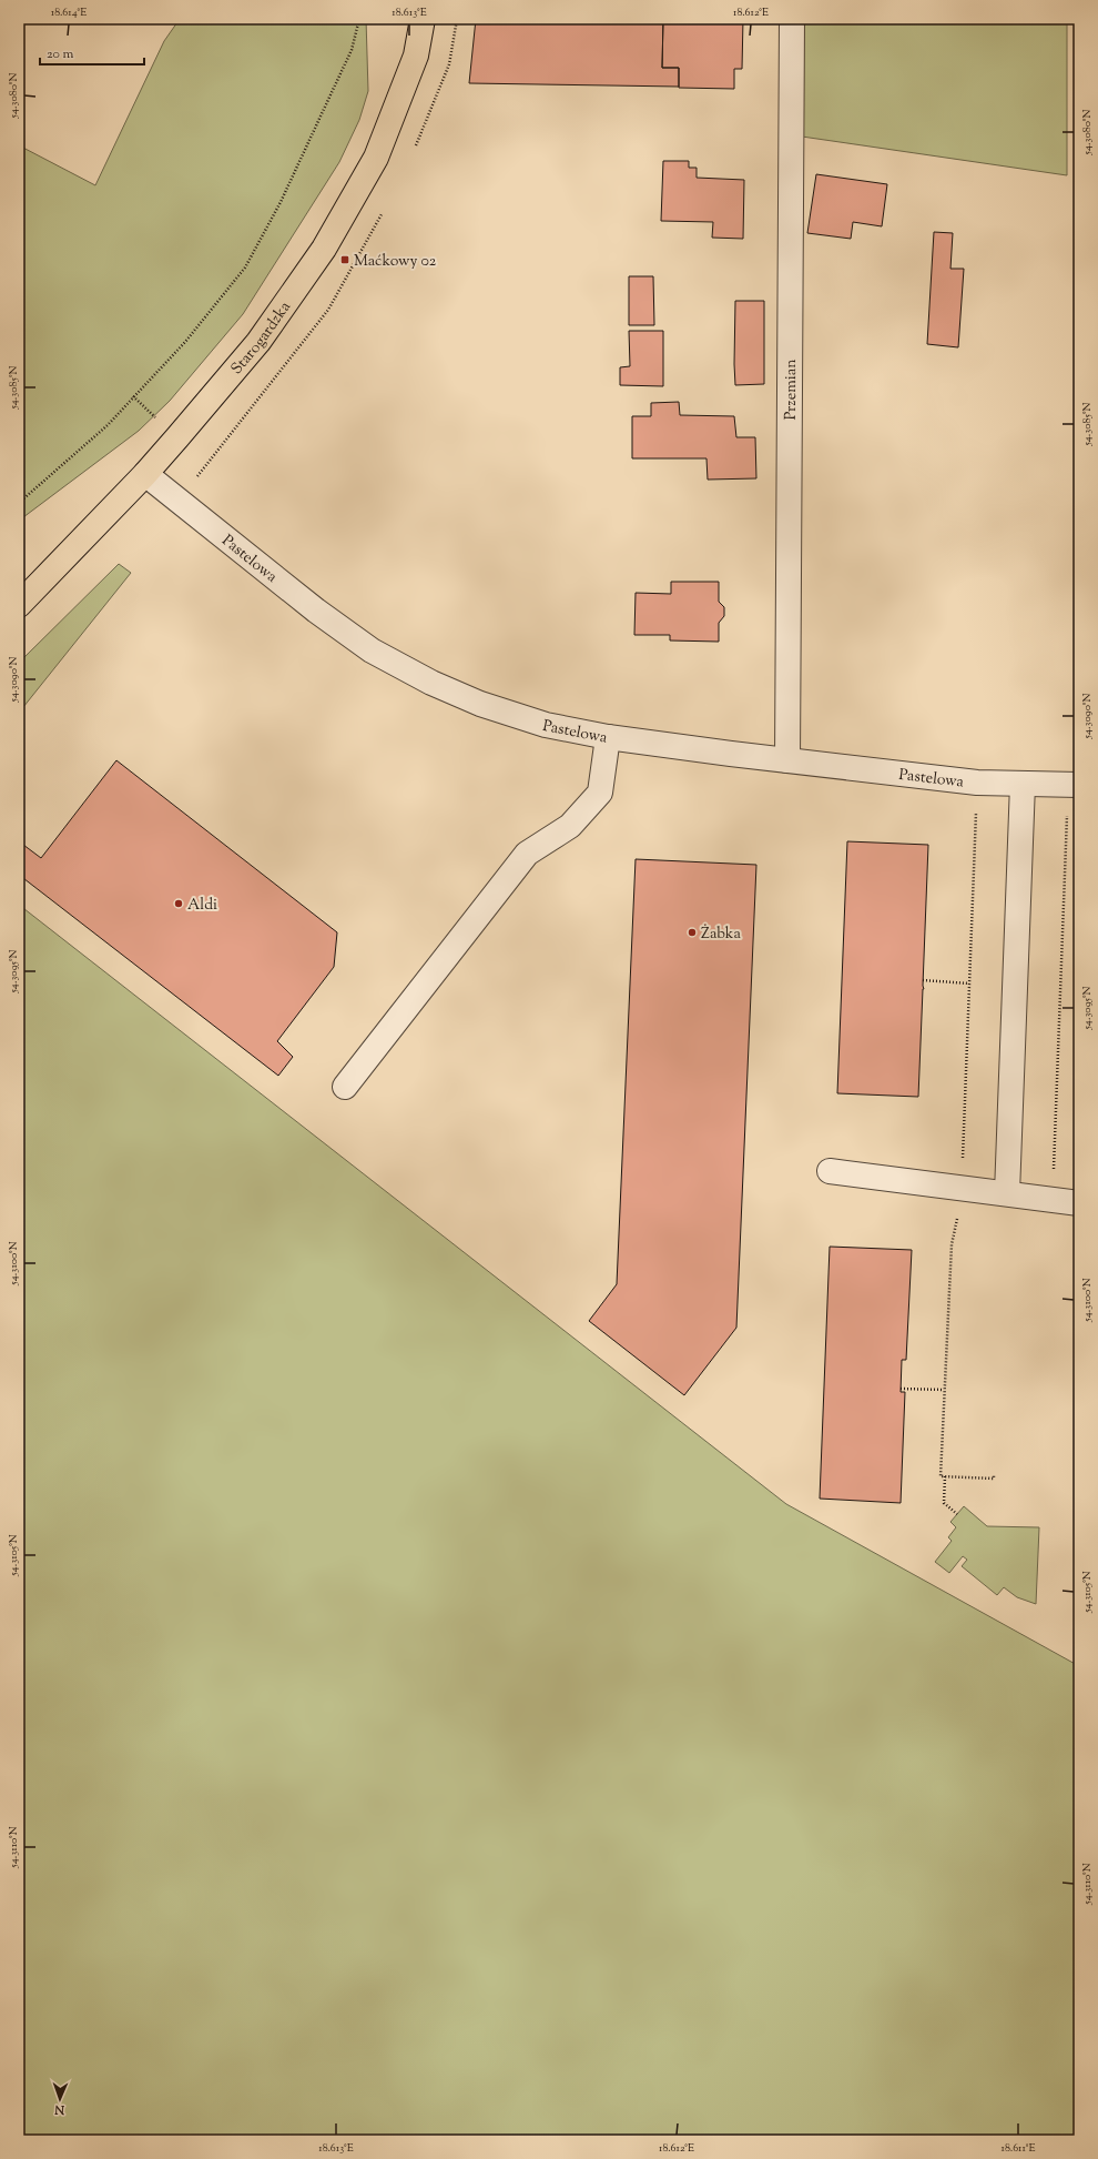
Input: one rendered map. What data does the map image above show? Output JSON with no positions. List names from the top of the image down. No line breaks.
{"streets":{"main road":["Starogardzka"],"street":["Przemian","Pastelowa"]},"crossings":[["Starogardzka","Pastelowa"],["Przemian","Pastelowa"]],"places":{"transit":["Maćkowy 02"],"other":["Aldi","Żabka"]},"scale_bar":"20 m","north":"bottom","coordinates":["18.614°E","18.613°E","18.612°E","54.3080°N","54.3085°N","54.3090°N","54.3095°N","54.3100°N","54.3105°N","54.3110°N","18.611°E"]}
